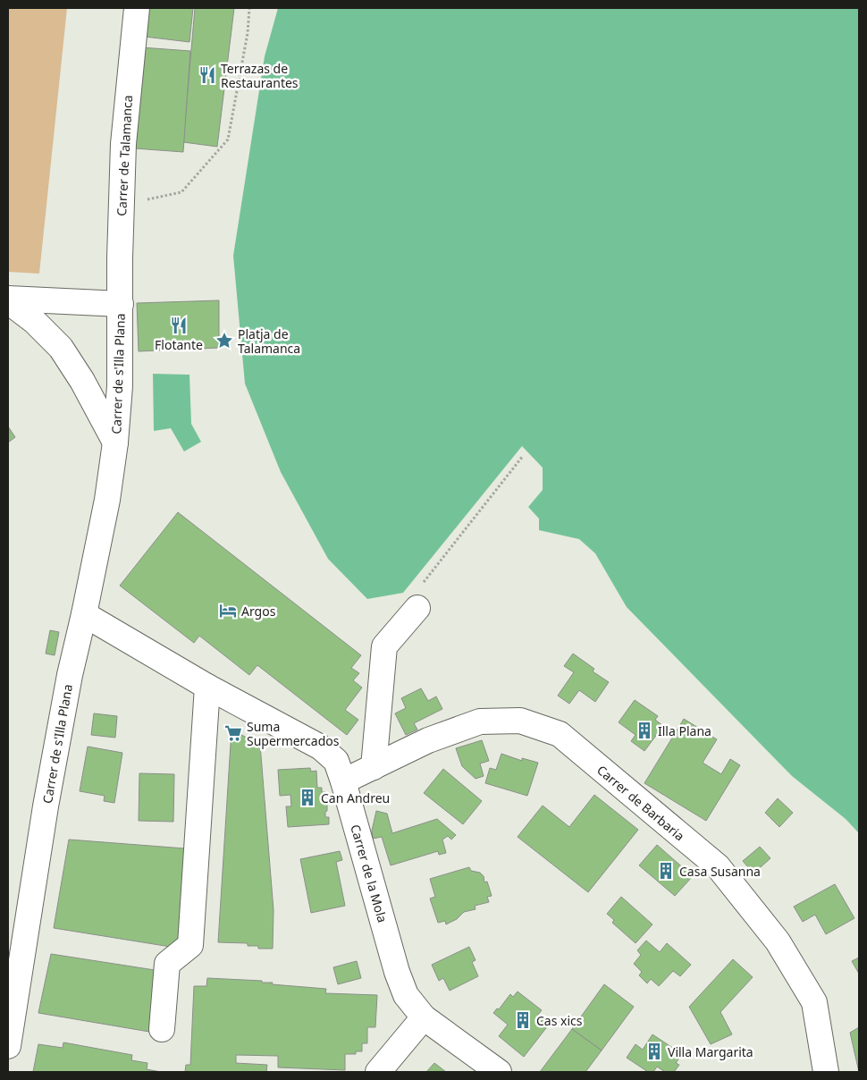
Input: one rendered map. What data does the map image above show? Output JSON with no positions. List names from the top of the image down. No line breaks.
{"streets":{"street":["Carrer de Talamanca","Carrer de s'Illa Plana","Carrer de Barbaria","Carrer de la Mola"]},"crossings":[["Carrer de Talamanca","Carrer de s'Illa Plana"],["Carrer de s'Illa Plana","Carrer de la Mola"],["Carrer de Barbaria","Carrer de la Mola"]],"places":{"restaurant":["Terrazas de Restaurantes","Flotante"],"place":["Platja de Talamanca"],"hotel":["Argos"],"building":["Illa Plana","Can Andreu","Casa Susanna","Cas xics","Villa Margarita"],"supermarket":["Suma Supermercados"]}}
